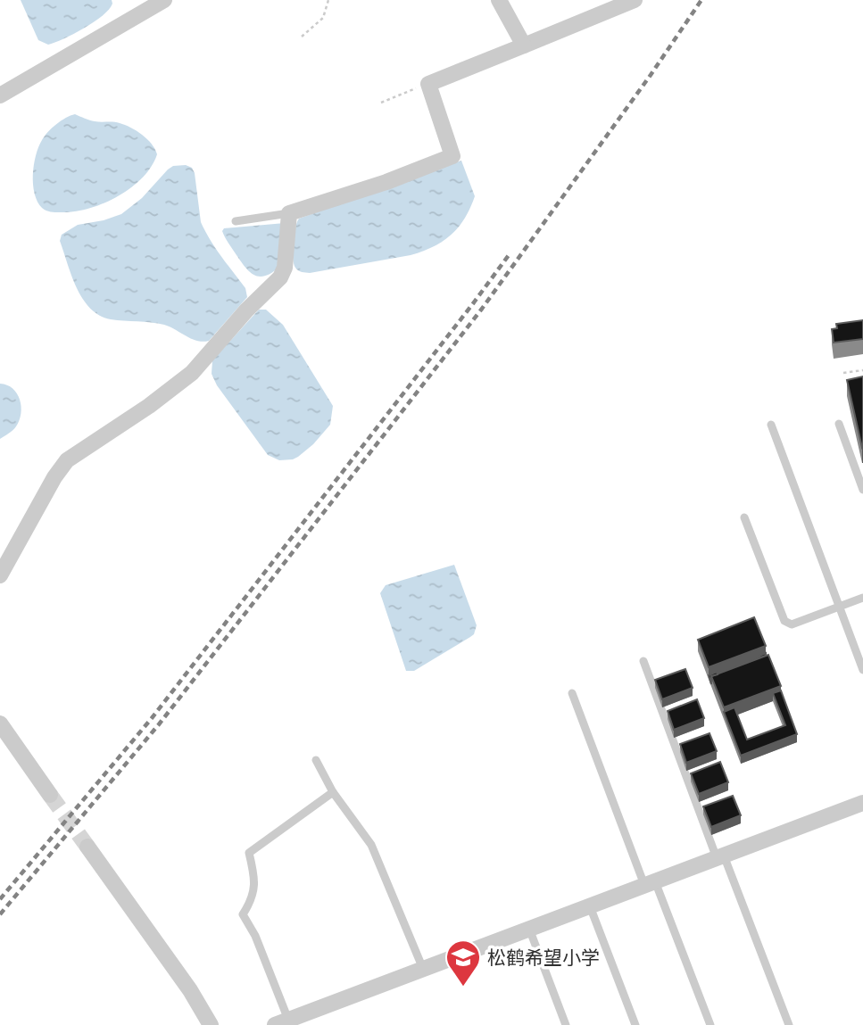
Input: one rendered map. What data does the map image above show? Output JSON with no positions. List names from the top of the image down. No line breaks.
{"places":{"school or university":["松鹤希望小学"]}}
